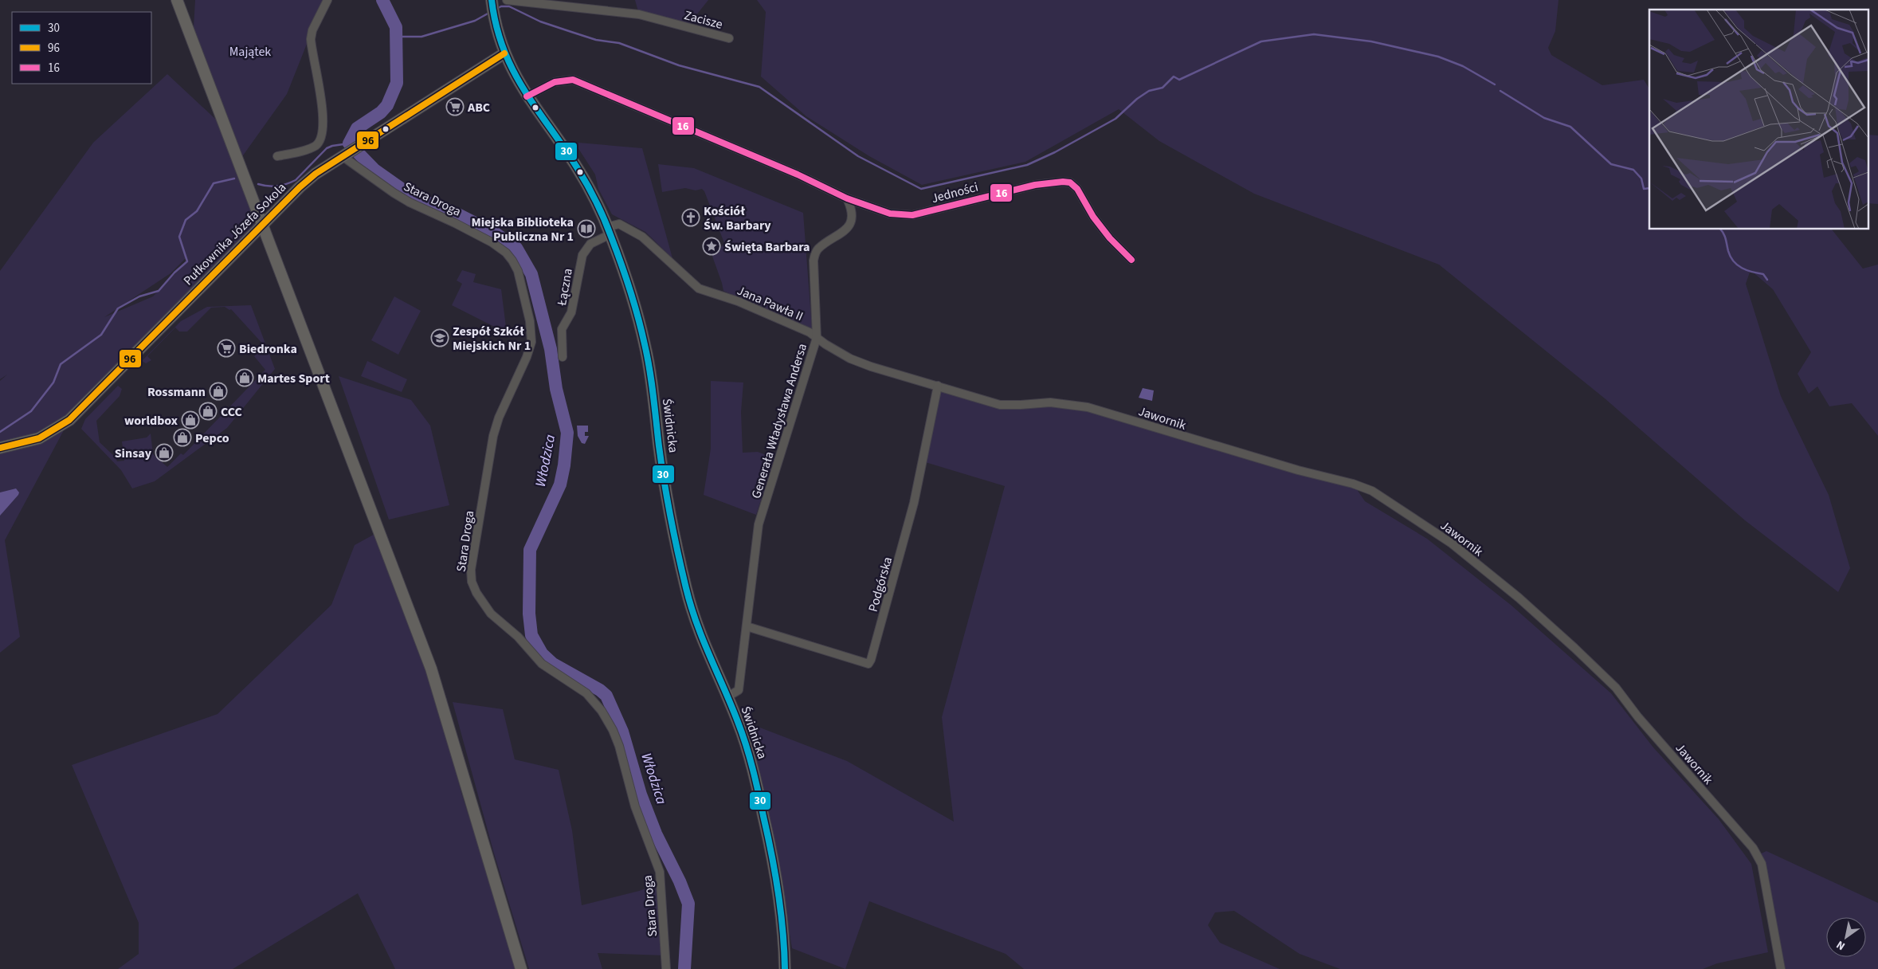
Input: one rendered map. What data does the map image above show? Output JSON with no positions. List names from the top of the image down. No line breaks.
{"streets":{"street":["Zacisze","Jedności","Stara Droga","Pułkownika Józefa Sokola","Łączna","Jana Pawła II","Jawornik","Generała Władysława Andersa","Świdnicka","Podgórska"]},"crossings":[["Jedności","Generała Władysława Andersa"],["Stara Droga","Pułkownika Józefa Sokola"],["Pułkownika Józefa Sokola","Świdnicka"],["Łączna","Jana Pawła II"],["Łączna","Świdnicka"],["Jana Pawła II","Jawornik"],["Jana Pawła II","Generała Władysława Andersa"],["Jana Pawła II","Świdnicka"],["Jana Pawła II","Podgórska"],["Jawornik","Podgórska"],["Generała Władysława Andersa","Świdnicka"],["Generała Władysława Andersa","Podgórska"]],"water":["Włodzica"],"parks":["Majątek"],"places":{"supermarket":["ABC","Biedronka"],"church":["Kościół Św. Barbary"],"library":["Miejska Biblioteka Publiczna Nr 1"],"place":["Święta Barbara"],"school or university":["Zespół Szkół Miejskich Nr 1"],"shop":["Martes Sport","Rossmann","CCC","worldbox","Pepco","Sinsay"]},"lines":["transit line 30","transit line 96","transit line 16"],"legend":["30","96","16"],"north":"bottom left"}
